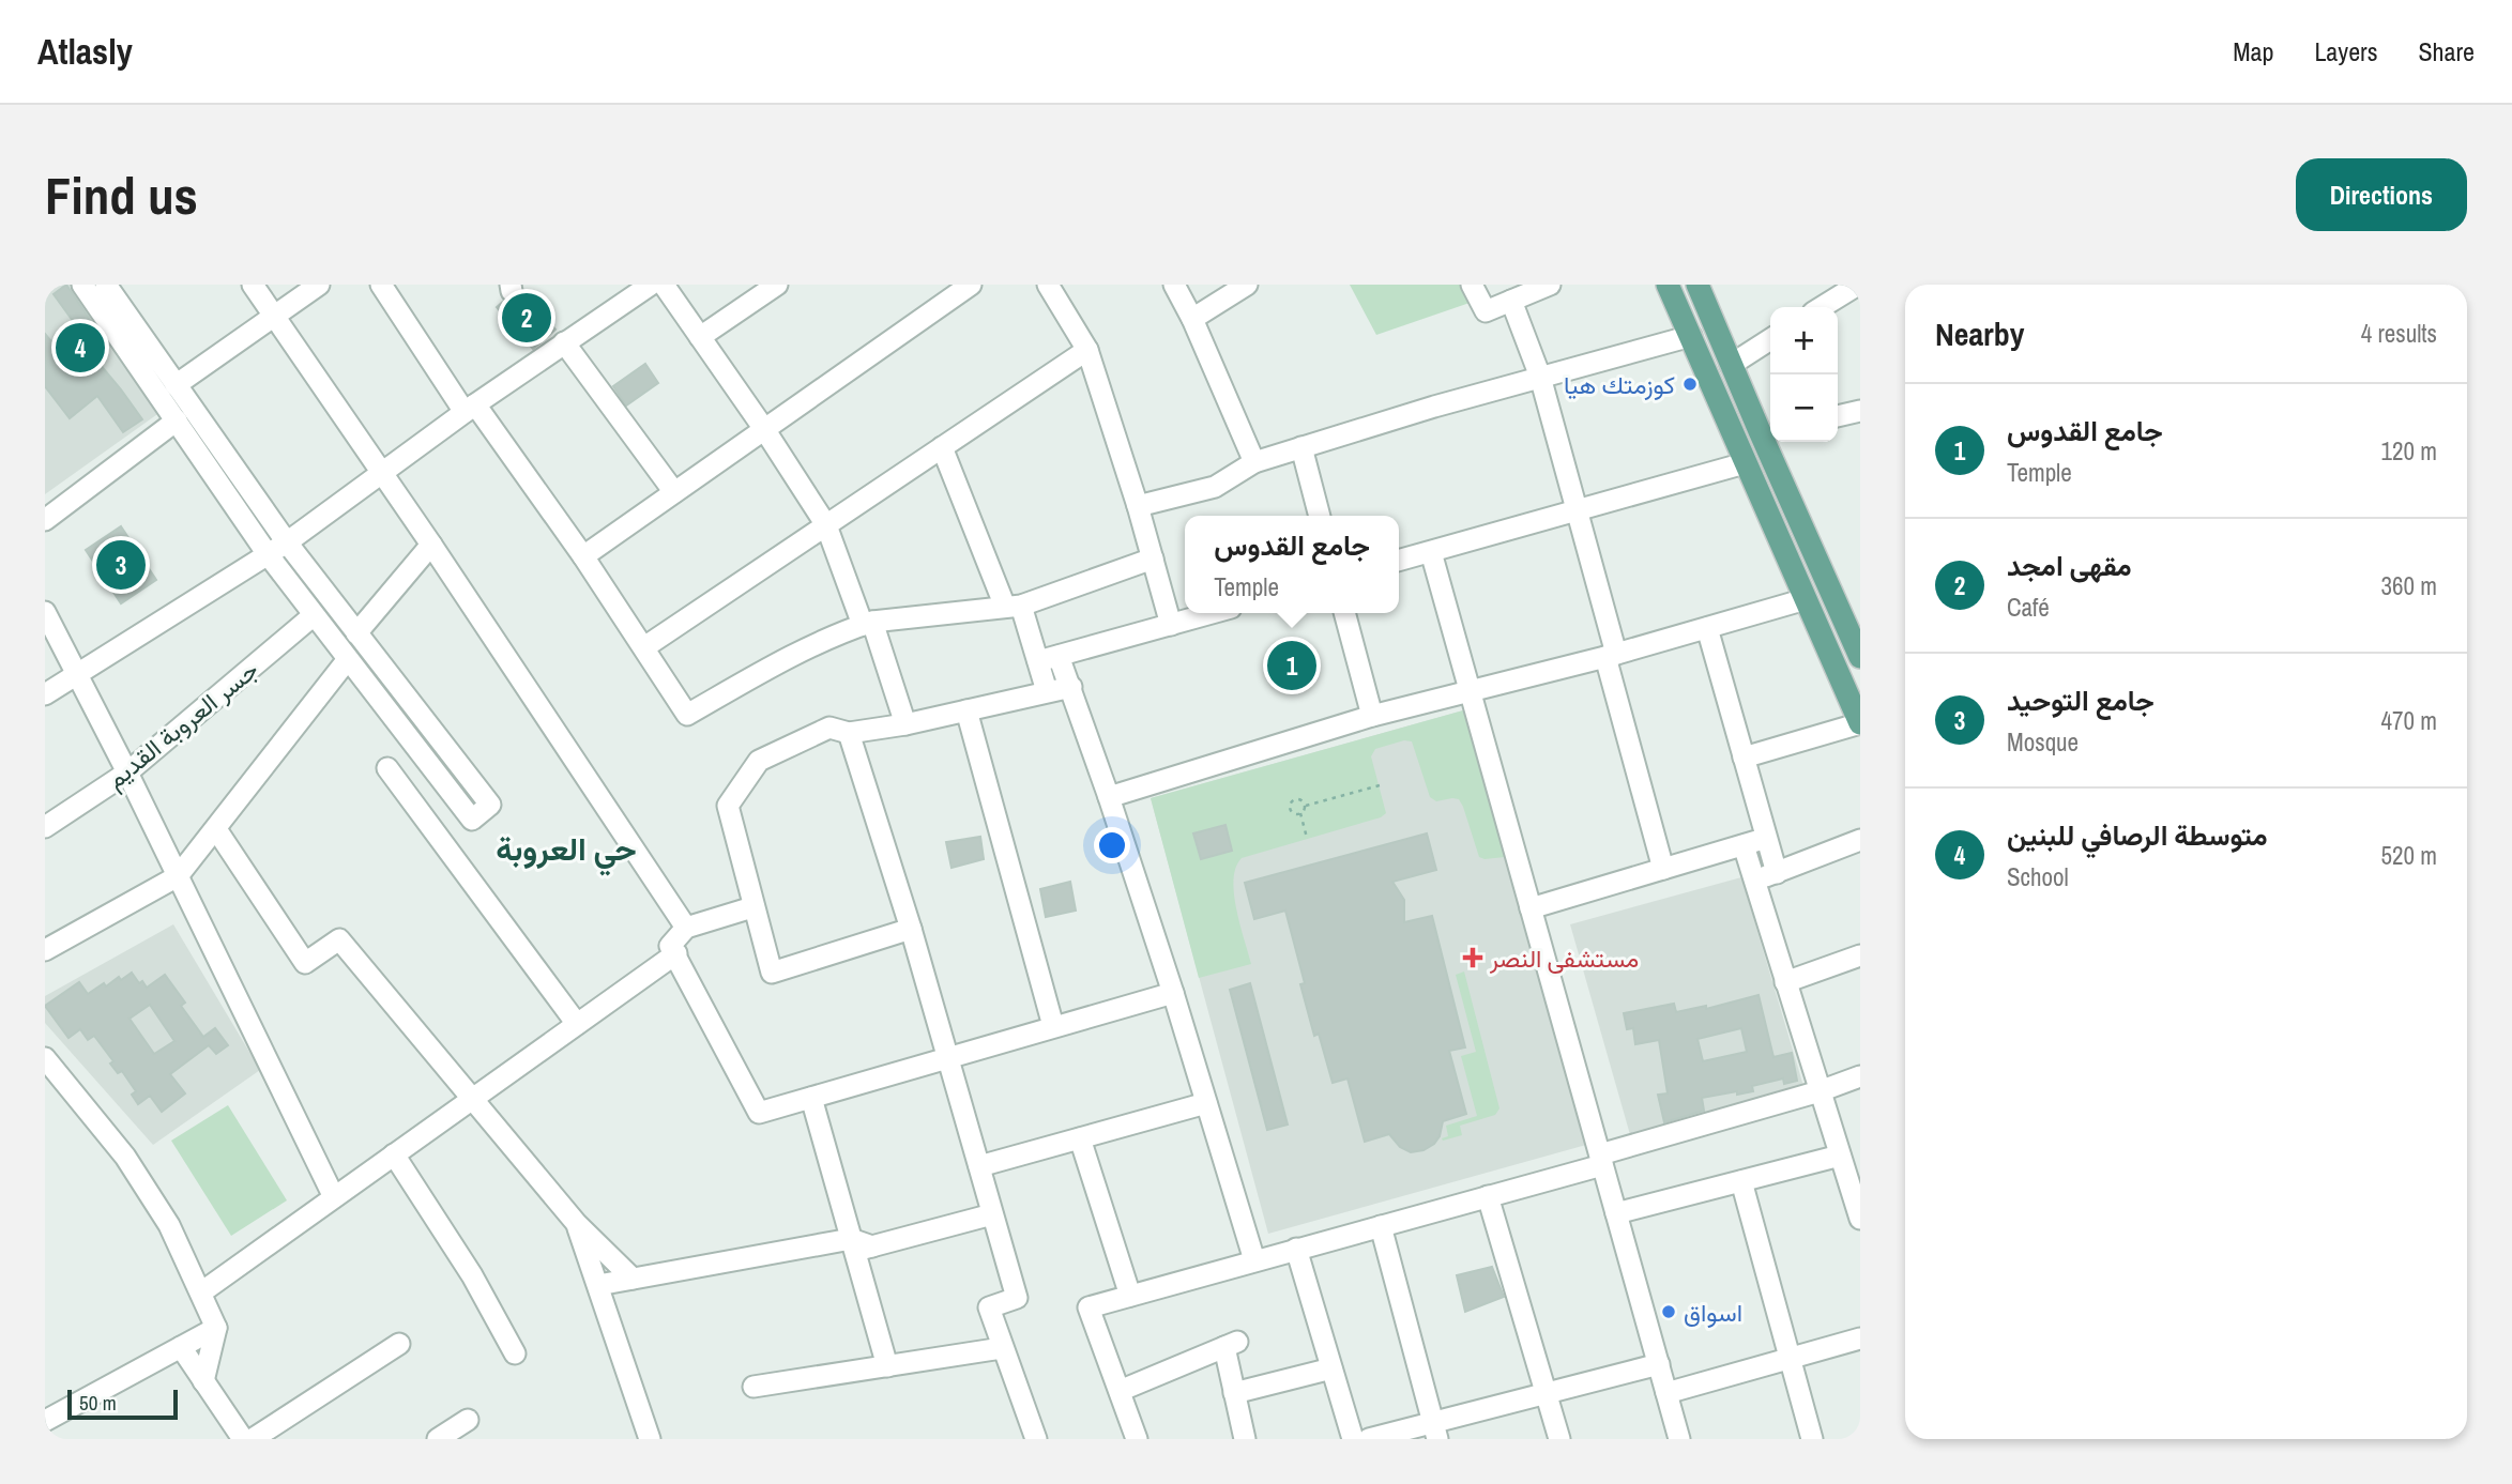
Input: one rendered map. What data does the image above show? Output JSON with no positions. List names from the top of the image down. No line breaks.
{"streets":{"street":["جسر العروبة القديم"]},"districts":["حي العروبة"],"places":{"other":["كوزمتك هيا","اسواق"],"health":["مستشفى النصر"]},"scale_bar":"50 m","page":{"header":"Atlasly","nav":["Map","Layers","Share"],"buttons":"Directions","title":"Find us","heading":["Nearby","4 results"],"pins":["2","4","3","1"],"map_buttons":["+","−"],"list":[{"mark":"1","name":"جامع القدوس","note":"Temple","value":"120 m"},{"mark":"2","name":"مقهى امجد","note":"Café","value":"360 m"},{"mark":"3","name":"جامع التوحيد","note":"Mosque","value":"470 m"},{"mark":"4","name":"متوسطة الرصافي للبنين","note":"School","value":"520 m"}],"popup":["جامع القدوس","Temple"],"scale":"50 m"}}
